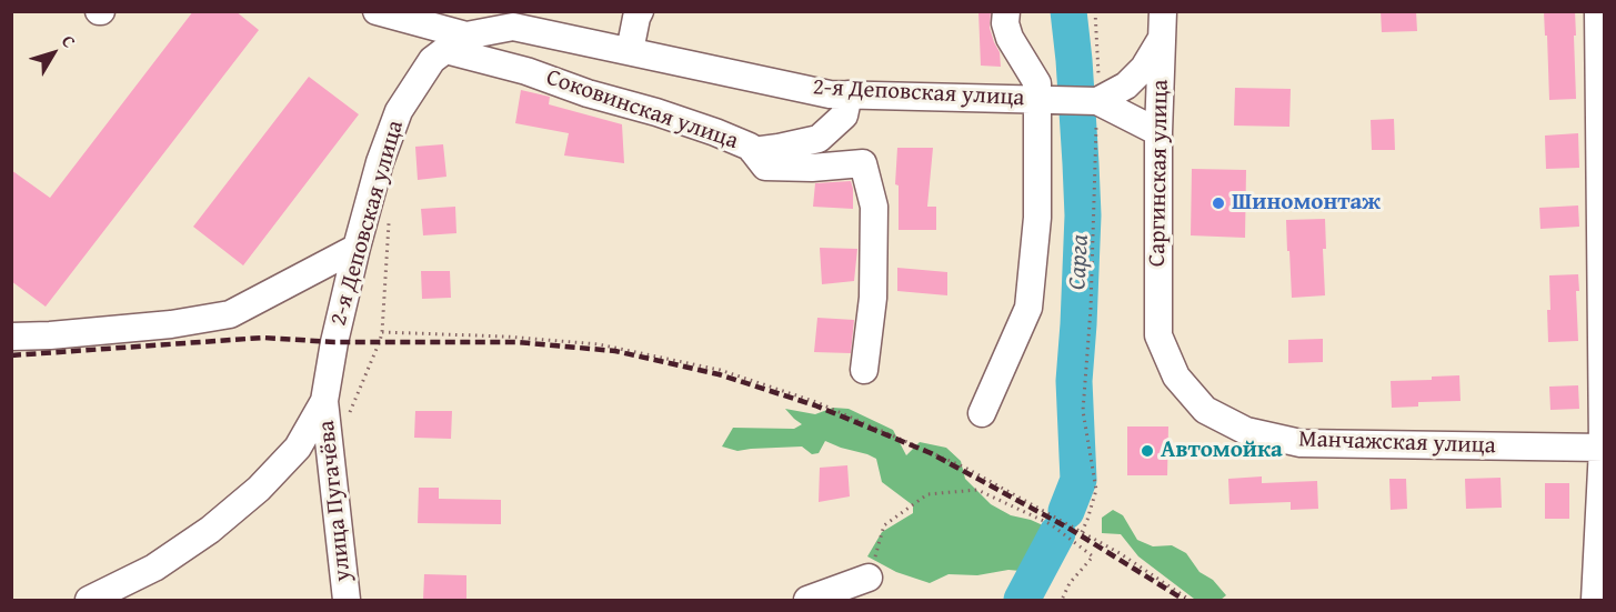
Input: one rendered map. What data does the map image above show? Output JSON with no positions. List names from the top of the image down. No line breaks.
{"streets":{"street":["2-я Деповская улица","Соковинская улица","Саргинская улица","Манчажская улица","улица Пугачёва"]},"crossings":[["2-я Деповская улица","Соковинская улица"],["2-я Деповская улица","улица Пугачёва"],["Саргинская улица","Манчажская улица"]],"water":["Сарга"],"places":["Шиномонтаж","Автомойка"],"north":"top right"}
